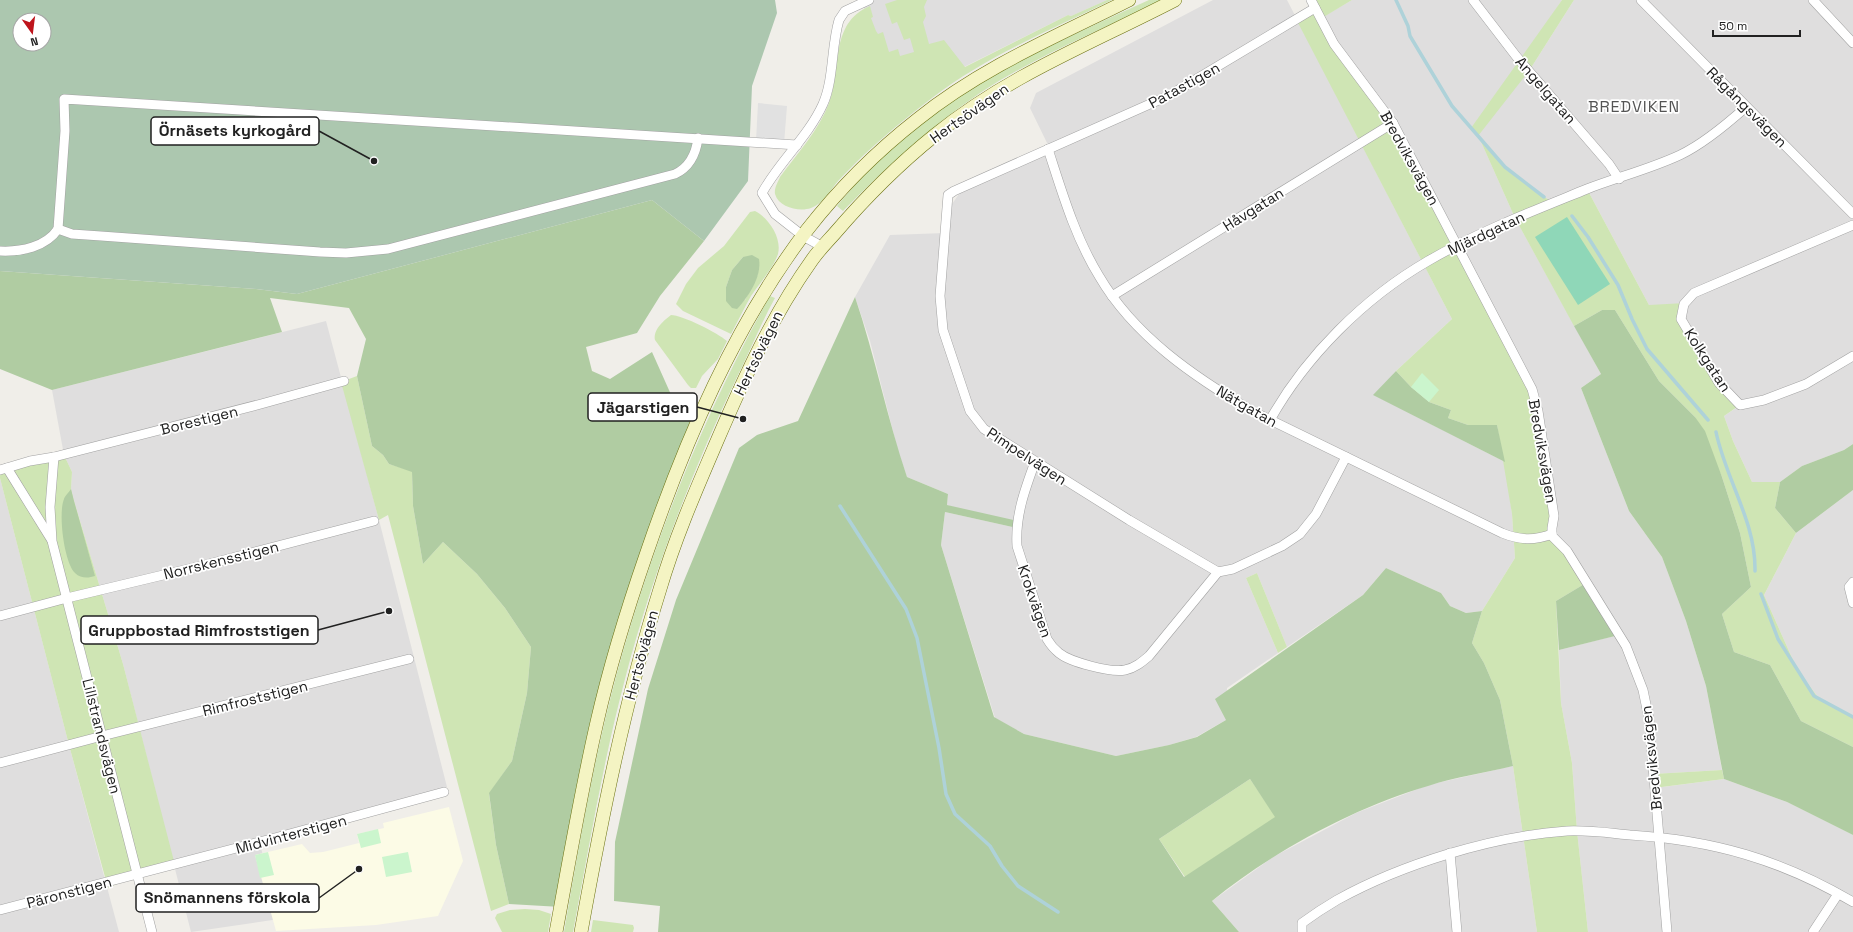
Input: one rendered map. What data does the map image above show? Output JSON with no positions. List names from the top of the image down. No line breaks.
{"streets":{"main road":["Hertsövägen"],"street":["Patastigen","Angelgatan","Rågångsvägen","Bredviksvägen","Håvgatan","Mjärdgatan","Kolkgatan","Nätgatan","Borestigen","Pimpelvägen","Norrskensstigen","Krokvägen","Rimfroststigen","Lillstrandsvägen","Midvinterstigen","Päronstigen"]},"crossings":[["Patastigen","Bredviksvägen"],["Patastigen","Nätgatan"],["Patastigen","Pimpelvägen"],["Angelgatan","Mjärdgatan"],["Rågångsvägen","Mjärdgatan"],["Bredviksvägen","Håvgatan"],["Bredviksvägen","Mjärdgatan"],["Bredviksvägen","Nätgatan"],["Håvgatan","Nätgatan"],["Mjärdgatan","Nätgatan"],["Nätgatan","Pimpelvägen"],["Borestigen","Lillstrandsvägen"],["Pimpelvägen","Krokvägen"],["Norrskensstigen","Lillstrandsvägen"],["Rimfroststigen","Lillstrandsvägen"],["Lillstrandsvägen","Midvinterstigen"],["Lillstrandsvägen","Päronstigen"],["Midvinterstigen","Päronstigen"]],"districts":["BREDVIKEN"],"places":["Örnäsets kyrkogård","Jägarstigen","Gruppbostad Rimfroststigen","Snömannens förskola"],"scale_bar":"50 m","north":"bottom"}
